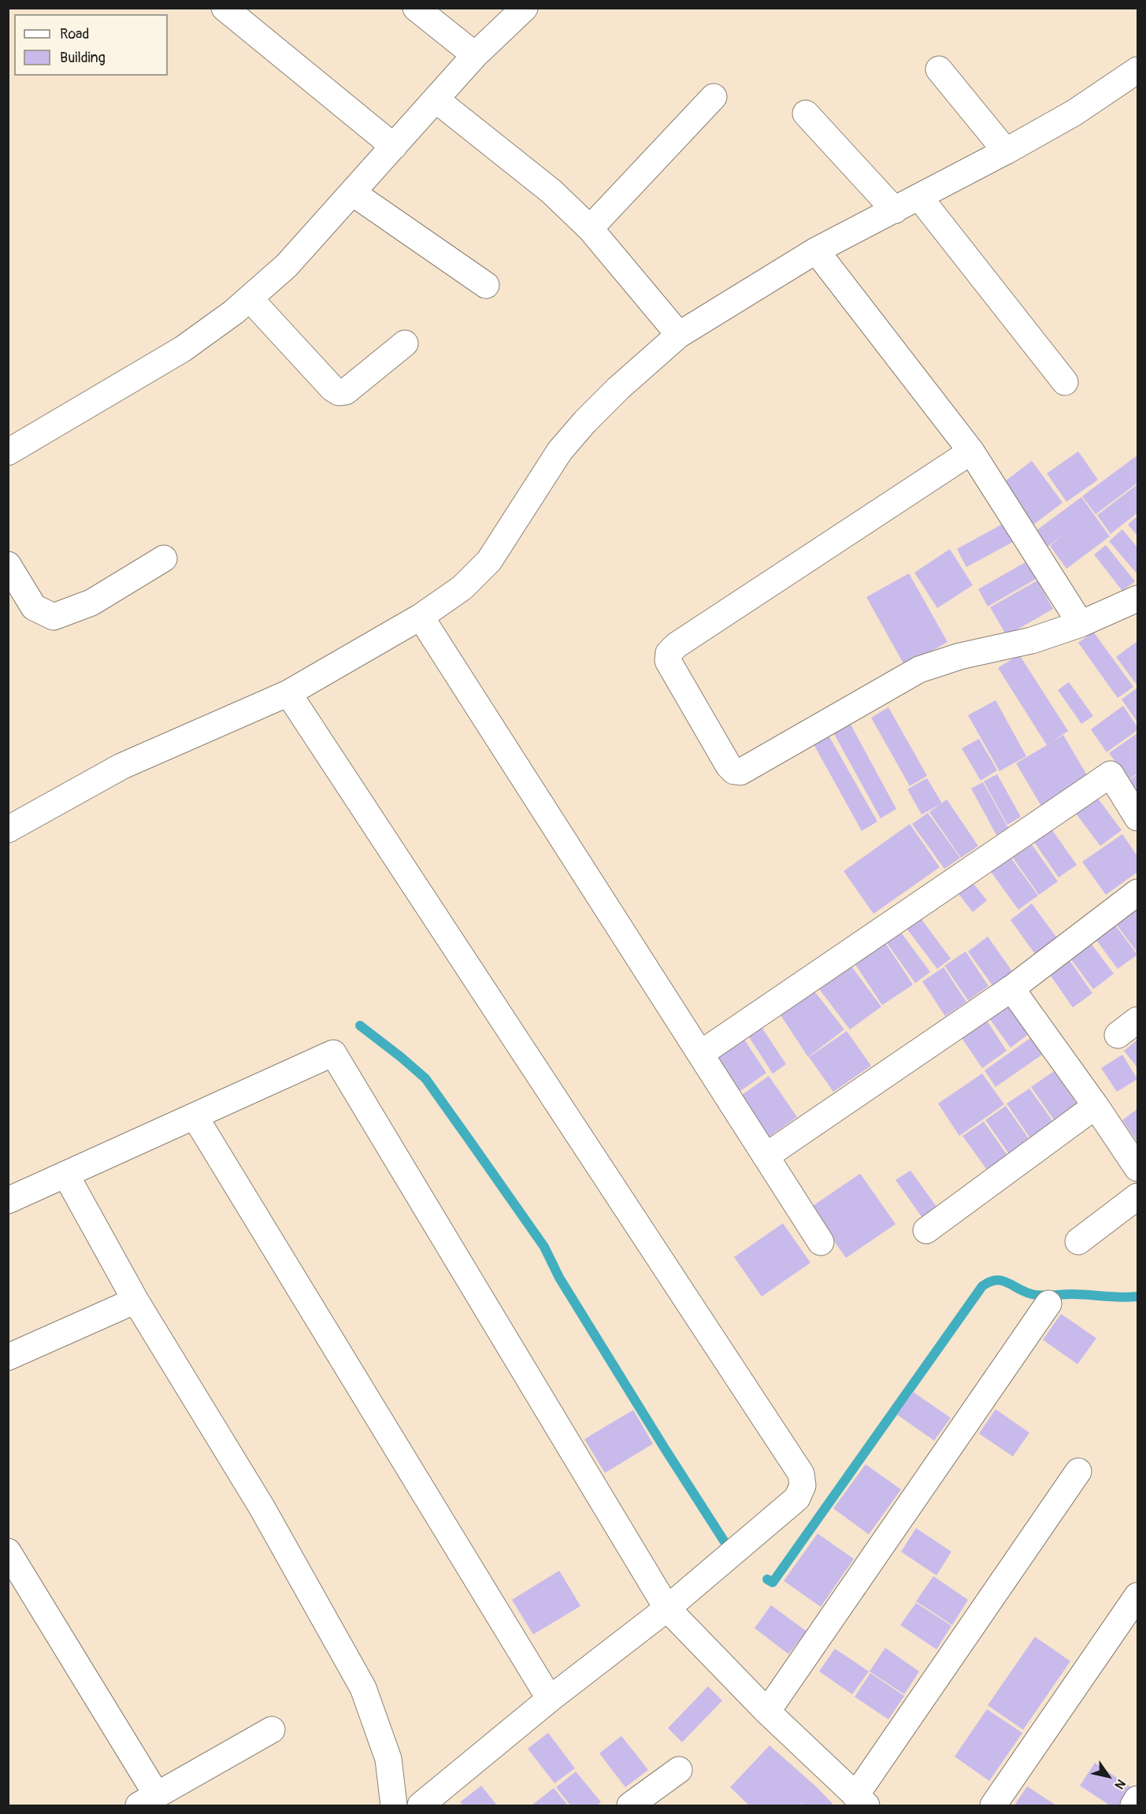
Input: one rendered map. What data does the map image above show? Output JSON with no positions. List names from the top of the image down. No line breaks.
{"legend":["Road","Building"],"north":"bottom right"}
